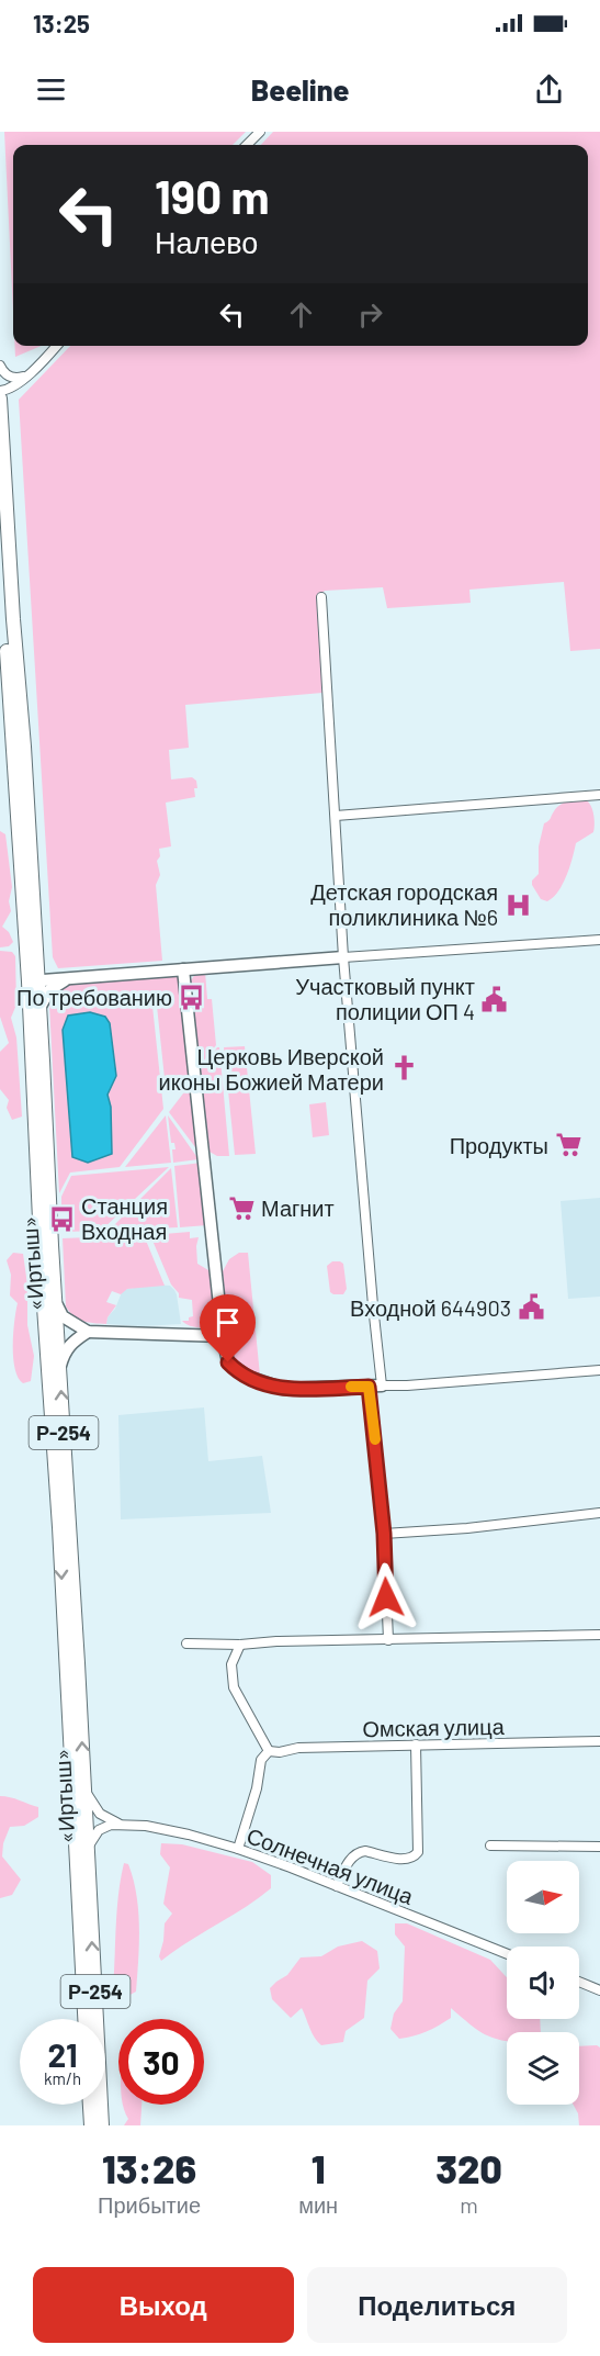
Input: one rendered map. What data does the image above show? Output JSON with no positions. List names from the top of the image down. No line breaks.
{"streets":{"main road":["«Иртыш»","Р-254"],"street":["Омская улица","Солнечная улица"]},"places":{"hospital":["Детская городская поликлиника №6"],"bus stop":["По требованию","Станция Входная"],"public building":["Участковый пункт полиции ОП 4","Входной 644903"],"church":["Церковь Иверской иконы Божией Матери"],"supermarket":["Продукты","Магнит"]},"north":"right","page":{"status":"13:25","header":"Beeline","turn":["190 m","Налево"],"speed":"21 km/h","limit":"30","eta":["13:26","Прибытие","1","мин","320","m"],"buttons":["Выход","Поделиться"]}}
